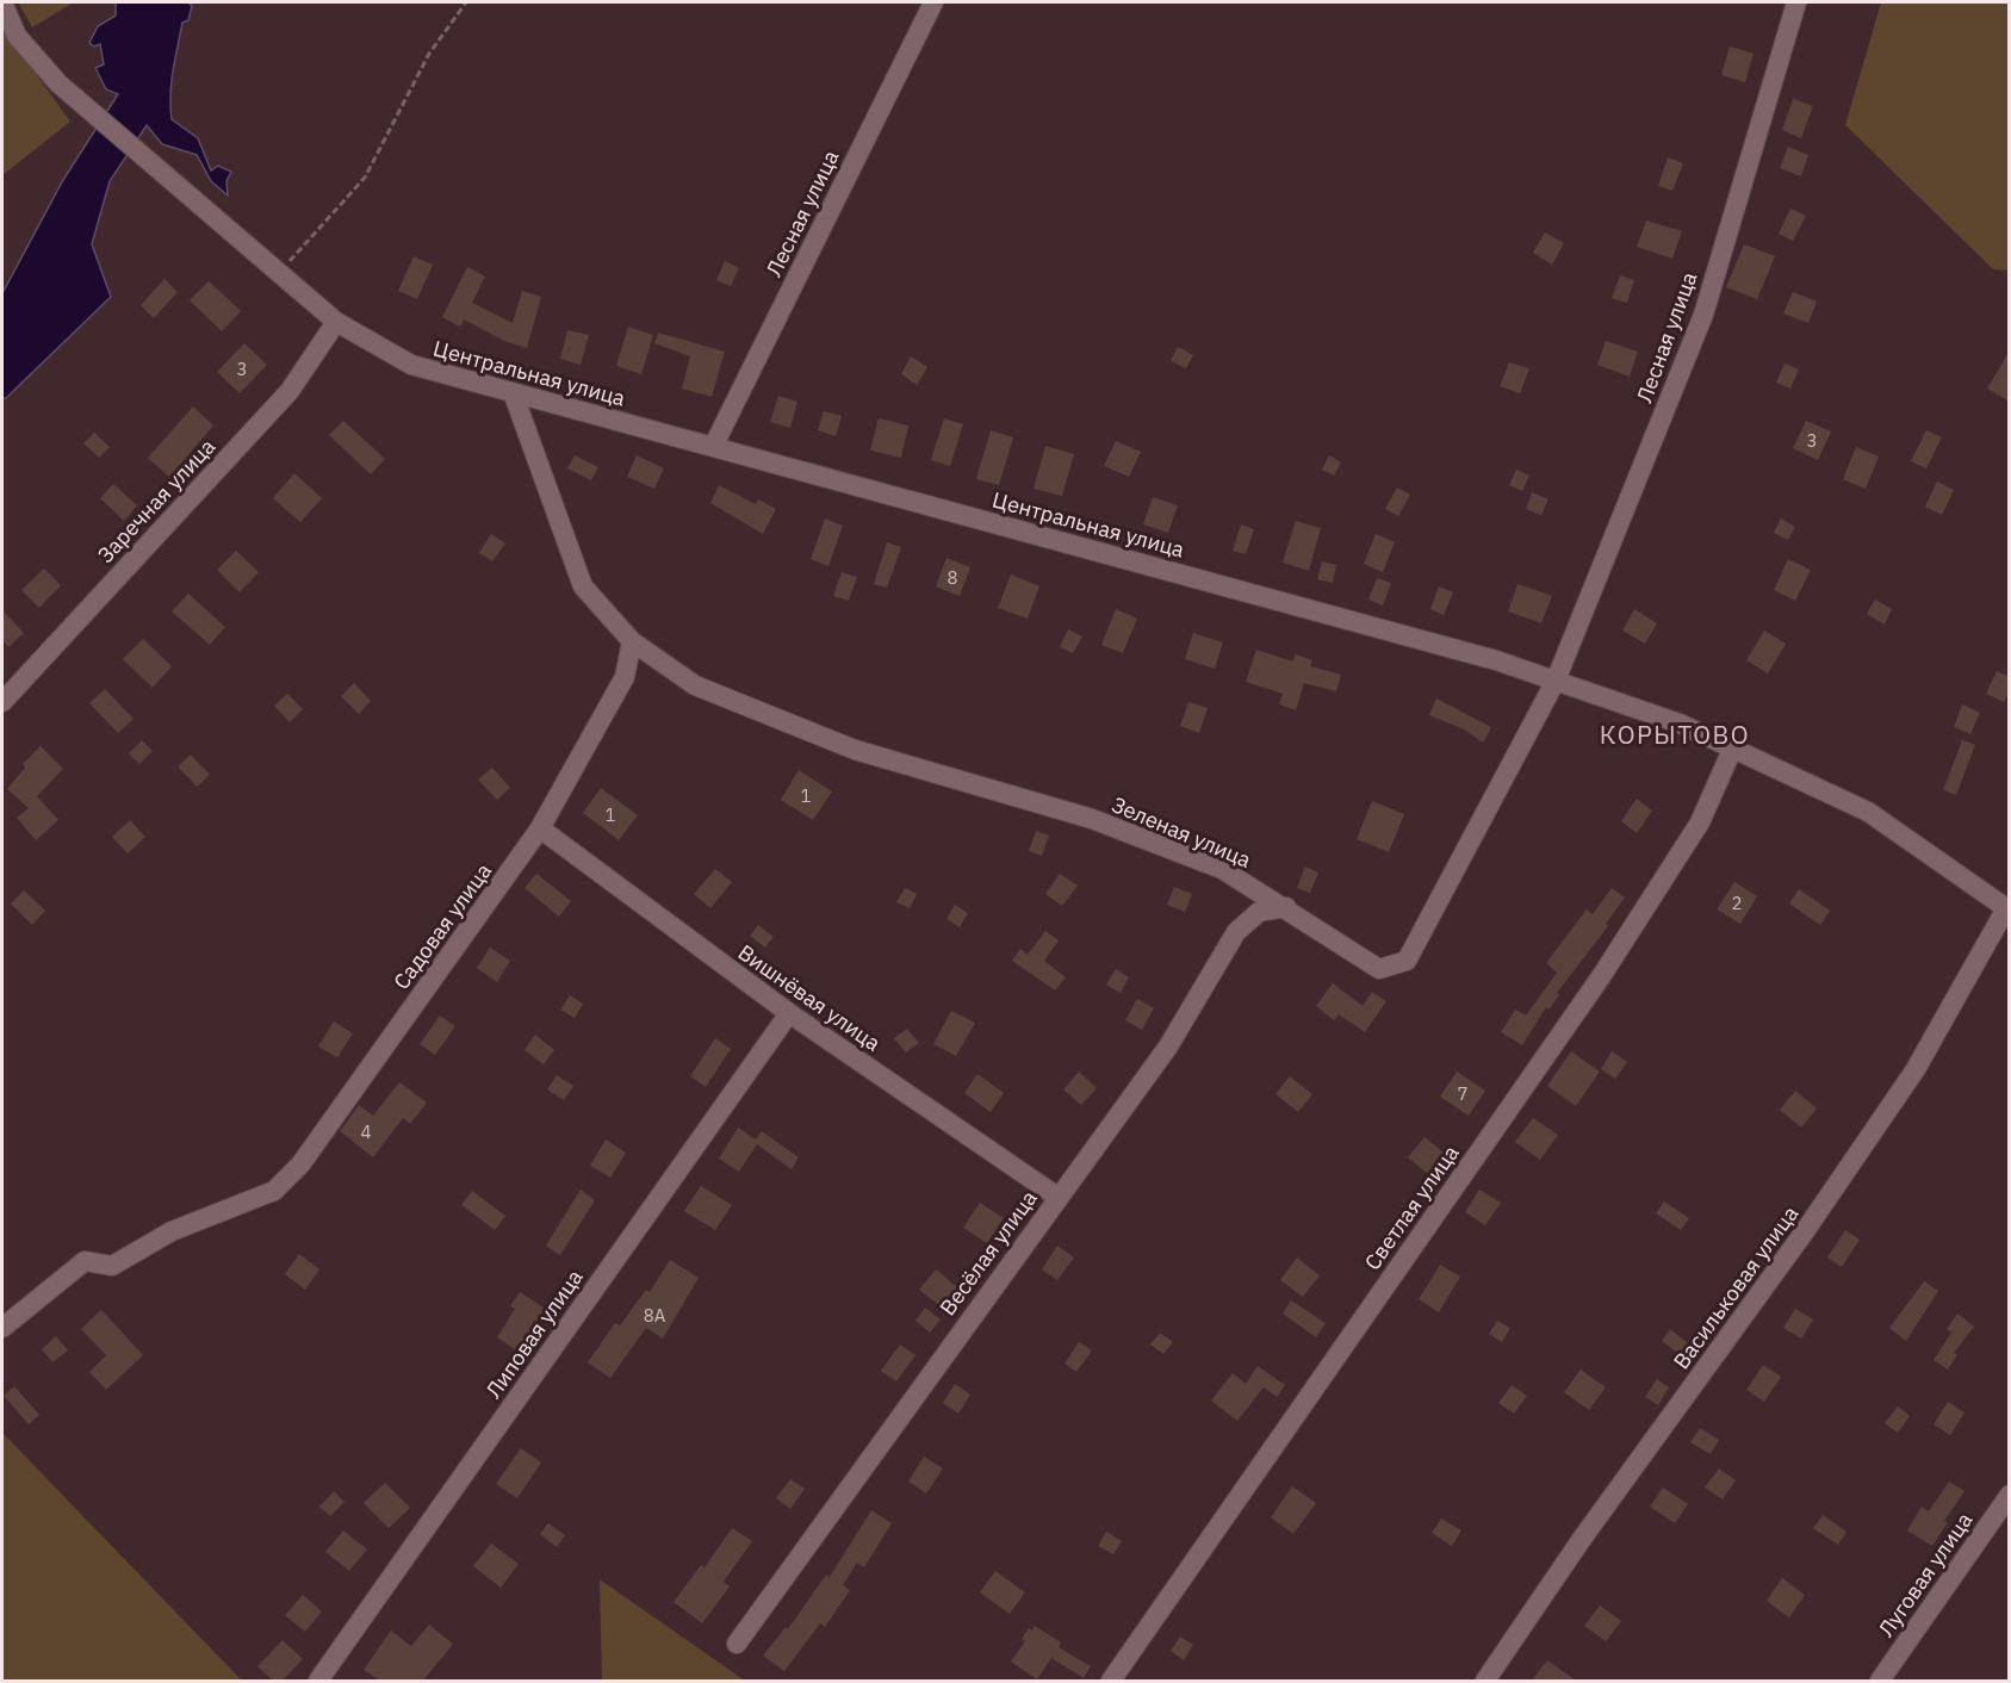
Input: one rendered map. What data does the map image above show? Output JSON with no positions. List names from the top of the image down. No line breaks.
{"streets":{"street":["Лесная улица","Центральная улица","Заречная улица","Зеленая улица","Садовая улица","Вишнёвая улица","Светлая улица","Весёлая улица","Васильковая улица","Липовая улица","Луговая улица"]},"crossings":[["Лесная улица","Центральная улица"],["Лесная улица","Зеленая улица"],["Центральная улица","Заречная улица"],["Центральная улица","Зеленая улица"],["Центральная улица","Светлая улица"],["Центральная улица","Васильковая улица"],["Зеленая улица","Садовая улица"],["Зеленая улица","Весёлая улица"],["Садовая улица","Вишнёвая улица"],["Вишнёвая улица","Весёлая улица"],["Вишнёвая улица","Липовая улица"]],"districts":["КОРЫТОВО"],"house_numbers":["3","3","8","1","1","2","7","4","8А"]}
